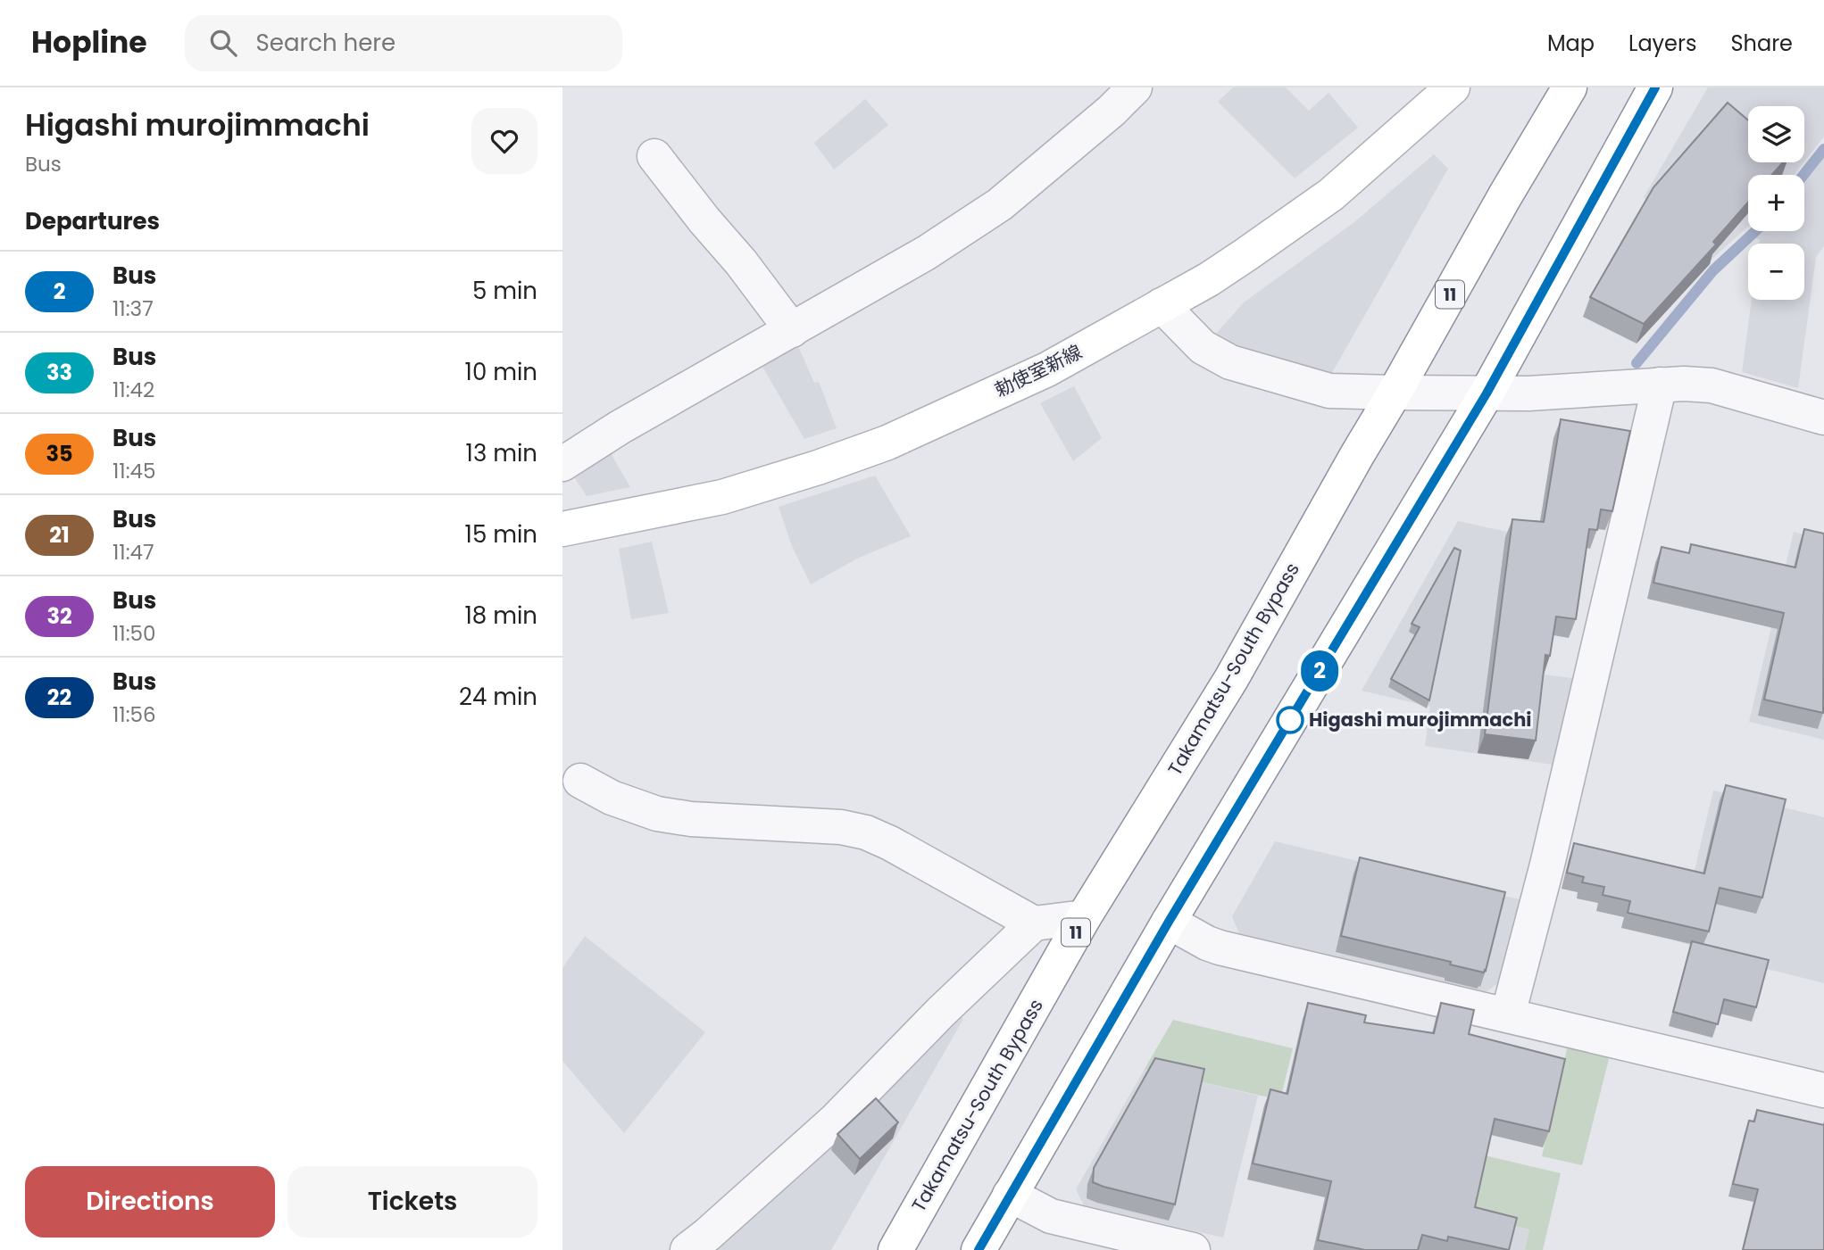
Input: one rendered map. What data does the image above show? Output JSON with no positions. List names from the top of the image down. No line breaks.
{"streets":{"main road":["11","勅使室新線","Takamatsu-South Bypass"]},"places":["Higashi murojimmachi"],"lines":["bus line 2"],"page":{"header":"Hopline","search":"Search here","nav":["Map","Layers","Share"],"heading":[["Higashi murojimmachi","Bus"],"Departures"],"on_map":"2","map_buttons":["+","−"],"list":[{"mark":"2","name":"Bus","note":"11:37","value":"5 min"},{"mark":"33","name":"Bus","note":"11:42","value":"10 min"},{"mark":"35","name":"Bus","note":"11:45","value":"13 min"},{"mark":"21","name":"Bus","note":"11:47","value":"15 min"},{"mark":"32","name":"Bus","note":"11:50","value":"18 min"},{"mark":"22","name":"Bus","note":"11:56","value":"24 min"}],"buttons":["Directions","Tickets"]}}
